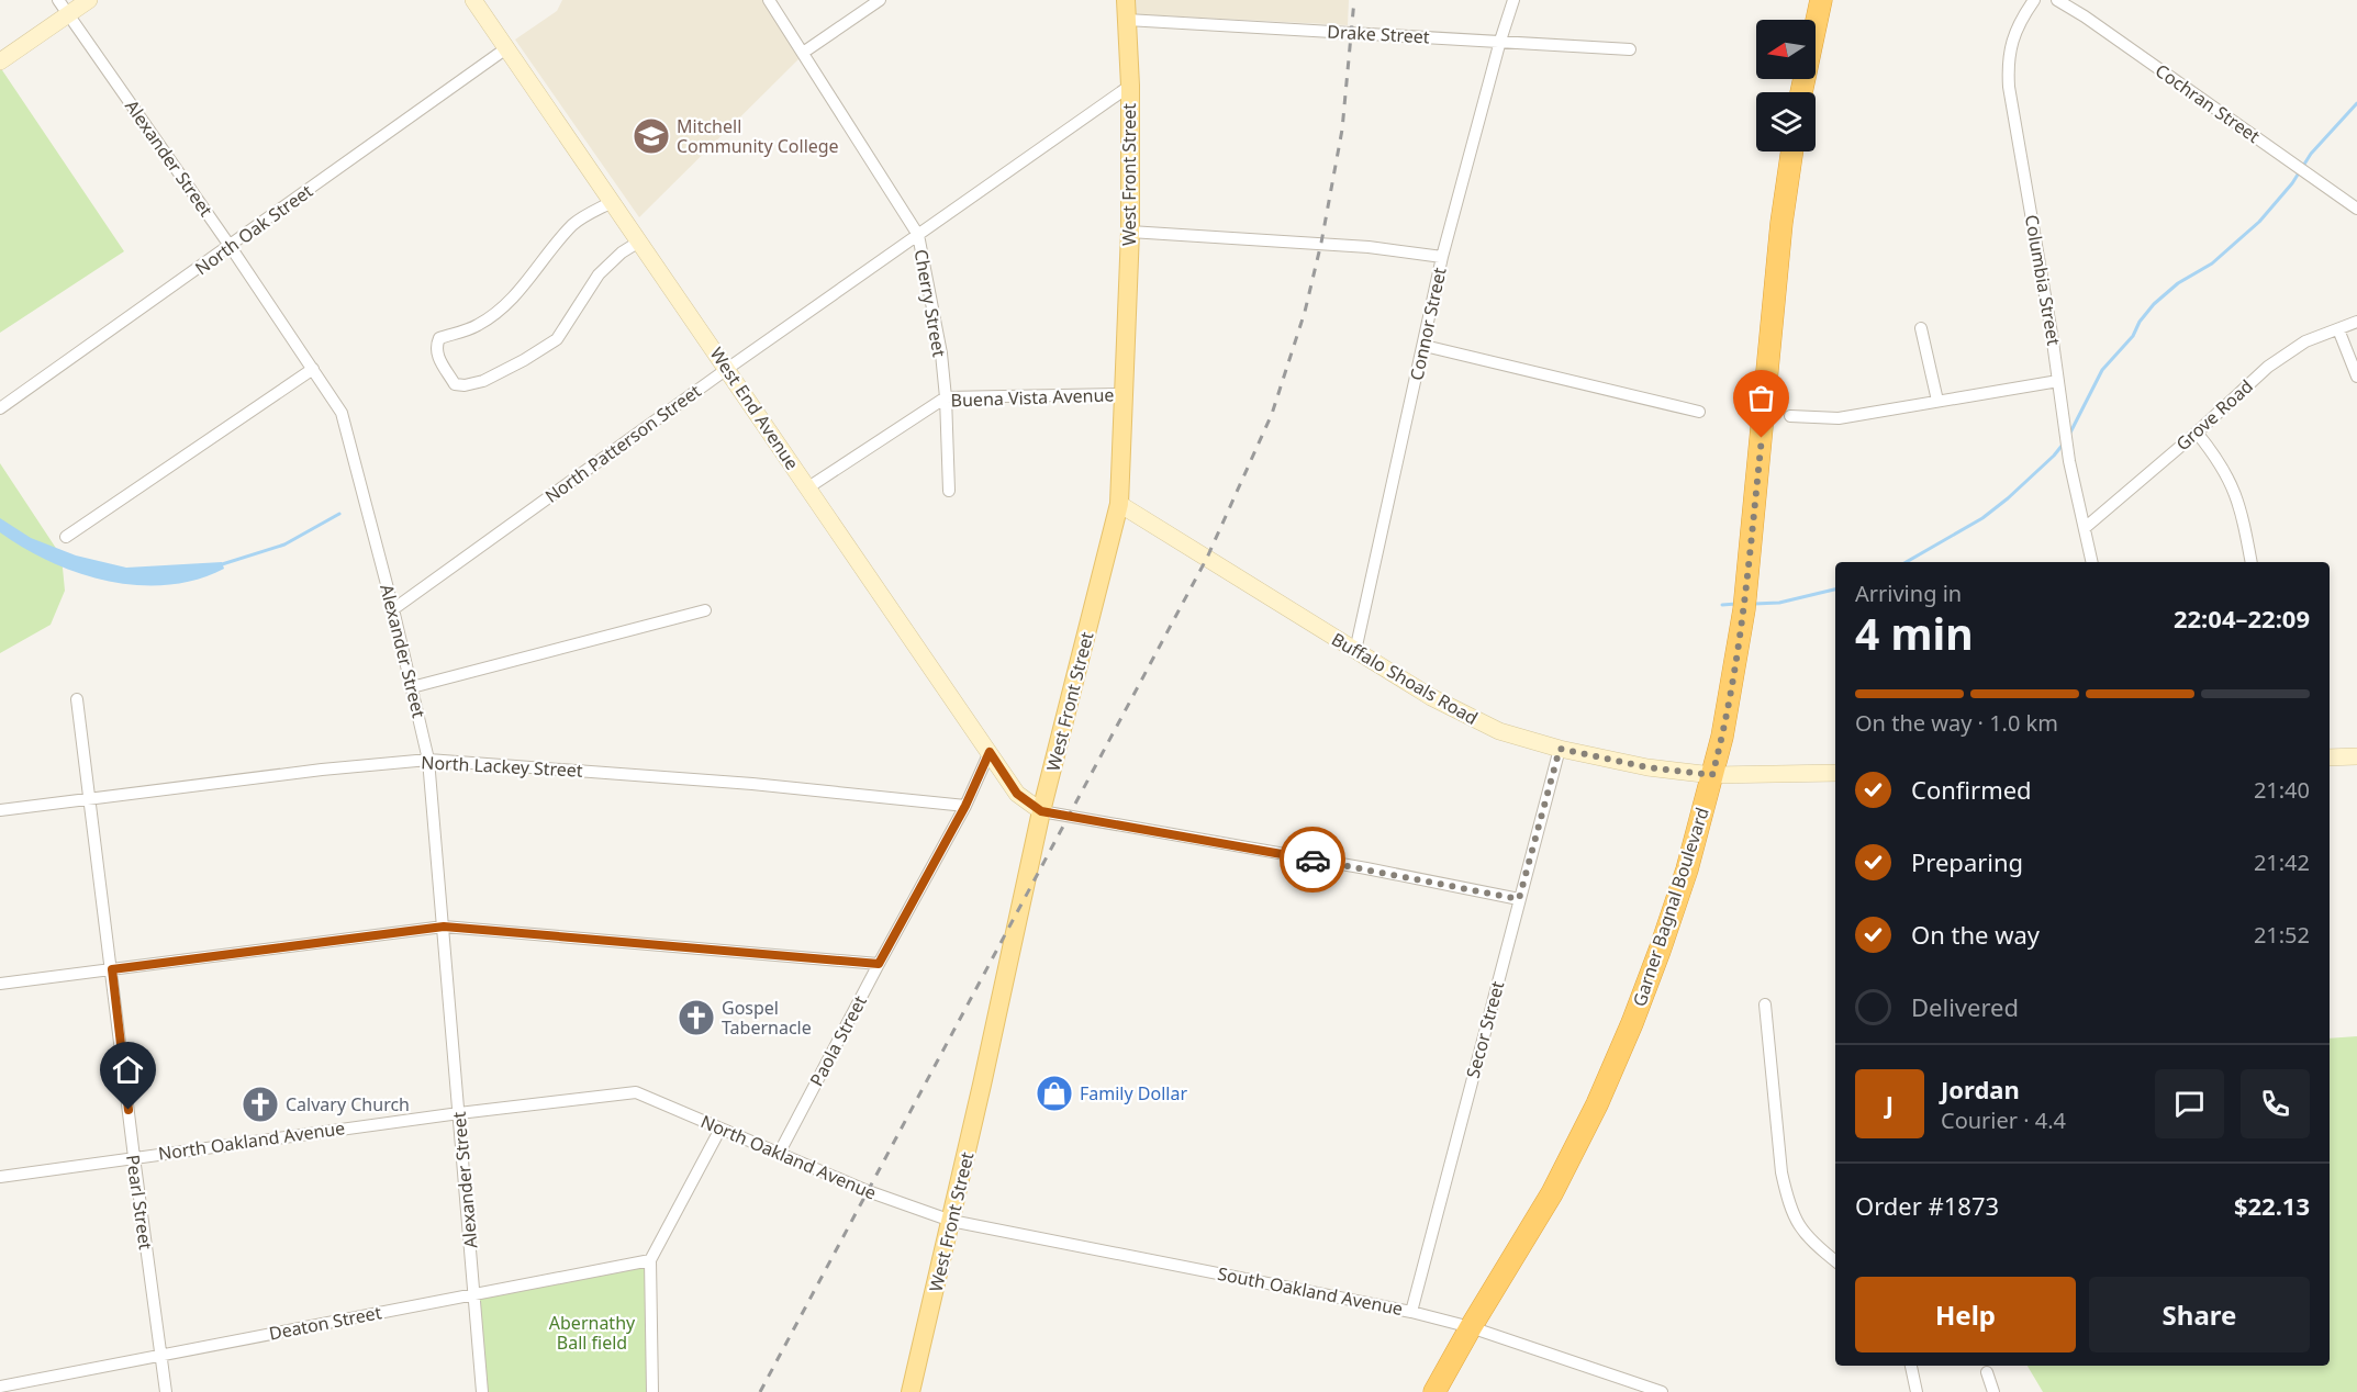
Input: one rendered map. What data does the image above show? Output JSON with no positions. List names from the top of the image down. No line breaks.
{"streets":{"highway":["Garner Bagnal Boulevard"],"main road":["West Front Street","West End Avenue","Buffalo Shoals Road"],"street":["Drake Street","Cochran Street","Alexander Street","North Oak Street","Columbia Street","Cherry Street","Connor Street","Buena Vista Avenue","Grove Road","North Patterson Street","North Lackey Street","Secor Street","Paola Street","North Oakland Avenue","Pearl Street","South Oakland Avenue","Deaton Street"]},"crossings":[["Drake Street","West Front Street"],["Drake Street","Connor Street"],["Alexander Street","North Oak Street"],["Alexander Street","North Patterson Street"],["Alexander Street","North Lackey Street"],["Alexander Street","North Oakland Avenue"],["Alexander Street","Deaton Street"],["West Front Street","Buena Vista Avenue"],["West Front Street","West End Avenue"],["West Front Street","North Patterson Street"],["West Front Street","Buffalo Shoals Road"],["West Front Street","North Oakland Avenue"],["West Front Street","South Oakland Avenue"],["North Oak Street","West End Avenue"],["Columbia Street","Grove Road"],["Cherry Street","Buena Vista Avenue"],["Cherry Street","North Patterson Street"],["Connor Street","Buffalo Shoals Road"],["Buena Vista Avenue","West End Avenue"],["West End Avenue","North Patterson Street"],["West End Avenue","Paola Street"],["Buffalo Shoals Road","Garner Bagnal Boulevard"],["Buffalo Shoals Road","Secor Street"],["North Lackey Street","Paola Street"],["North Lackey Street","Pearl Street"],["Garner Bagnal Boulevard","South Oakland Avenue"],["Secor Street","South Oakland Avenue"],["Paola Street","North Oakland Avenue"],["North Oakland Avenue","Pearl Street"],["North Oakland Avenue","South Oakland Avenue"],["Pearl Street","Deaton Street"]],"parks":["Abernathy Ball field"],"places":{"school or university":["Mitchell Community College"],"church":["Gospel Tabernacle","Calvary Church"],"shop":["Family Dollar"]},"north":"left","page":{"heading":["4 min","Arriving in","22:04–22:09"],"panel":["Jordan","Courier · 4.4","Order #1873","$22.13"],"bar":"On the way · 1.0 km","list":[["Confirmed","21:40"],["Preparing","21:42"],["On the way","21:52"],"Delivered"],"round":"J","buttons":["Help","Share"]}}
